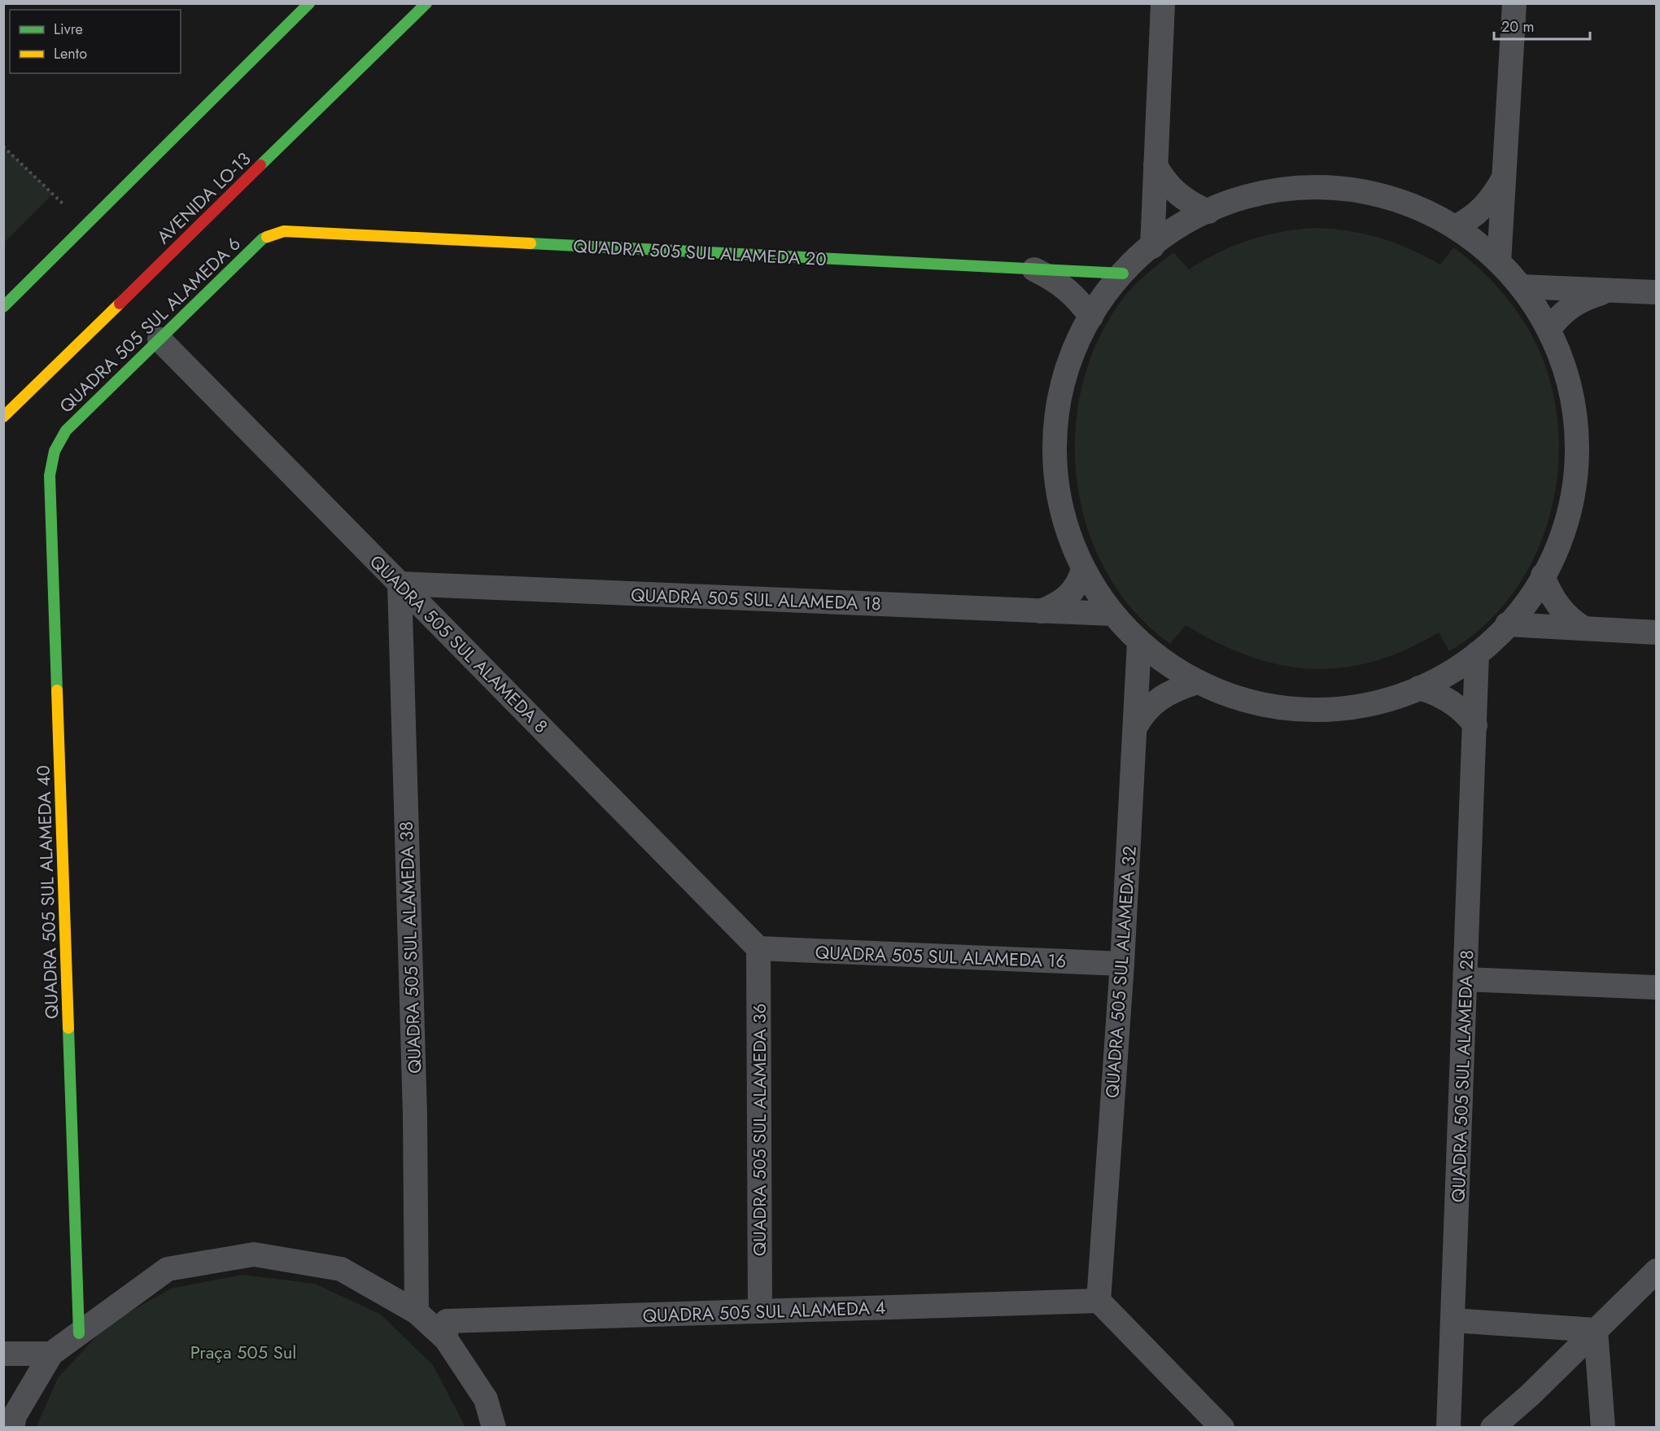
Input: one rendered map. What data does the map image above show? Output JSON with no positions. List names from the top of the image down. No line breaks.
{"streets":{"street":["AVENIDA LO-13","QUADRA 505 SUL ALAMEDA 20","QUADRA 505 SUL ALAMEDA 6","QUADRA 505 SUL ALAMEDA 18","QUADRA 505 SUL ALAMEDA 8","QUADRA 505 SUL ALAMEDA 40","QUADRA 505 SUL ALAMEDA 38","QUADRA 505 SUL ALAMEDA 16","QUADRA 505 SUL ALAMEDA 32","QUADRA 505 SUL ALAMEDA 28","QUADRA 505 SUL ALAMEDA 36","QUADRA 505 SUL ALAMEDA 4"]},"crossings":[["QUADRA 505 SUL ALAMEDA 20","QUADRA 505 SUL ALAMEDA 6"],["QUADRA 505 SUL ALAMEDA 6","QUADRA 505 SUL ALAMEDA 8"],["QUADRA 505 SUL ALAMEDA 6","QUADRA 505 SUL ALAMEDA 40"],["QUADRA 505 SUL ALAMEDA 18","QUADRA 505 SUL ALAMEDA 8"],["QUADRA 505 SUL ALAMEDA 18","QUADRA 505 SUL ALAMEDA 38"],["QUADRA 505 SUL ALAMEDA 8","QUADRA 505 SUL ALAMEDA 38"],["QUADRA 505 SUL ALAMEDA 8","QUADRA 505 SUL ALAMEDA 16"],["QUADRA 505 SUL ALAMEDA 8","QUADRA 505 SUL ALAMEDA 36"],["QUADRA 505 SUL ALAMEDA 16","QUADRA 505 SUL ALAMEDA 32"],["QUADRA 505 SUL ALAMEDA 16","QUADRA 505 SUL ALAMEDA 36"],["QUADRA 505 SUL ALAMEDA 32","QUADRA 505 SUL ALAMEDA 4"],["QUADRA 505 SUL ALAMEDA 36","QUADRA 505 SUL ALAMEDA 4"]],"parks":["Praça 505 Sul"],"legend":["Livre","Lento"],"scale_bar":"20 m"}
